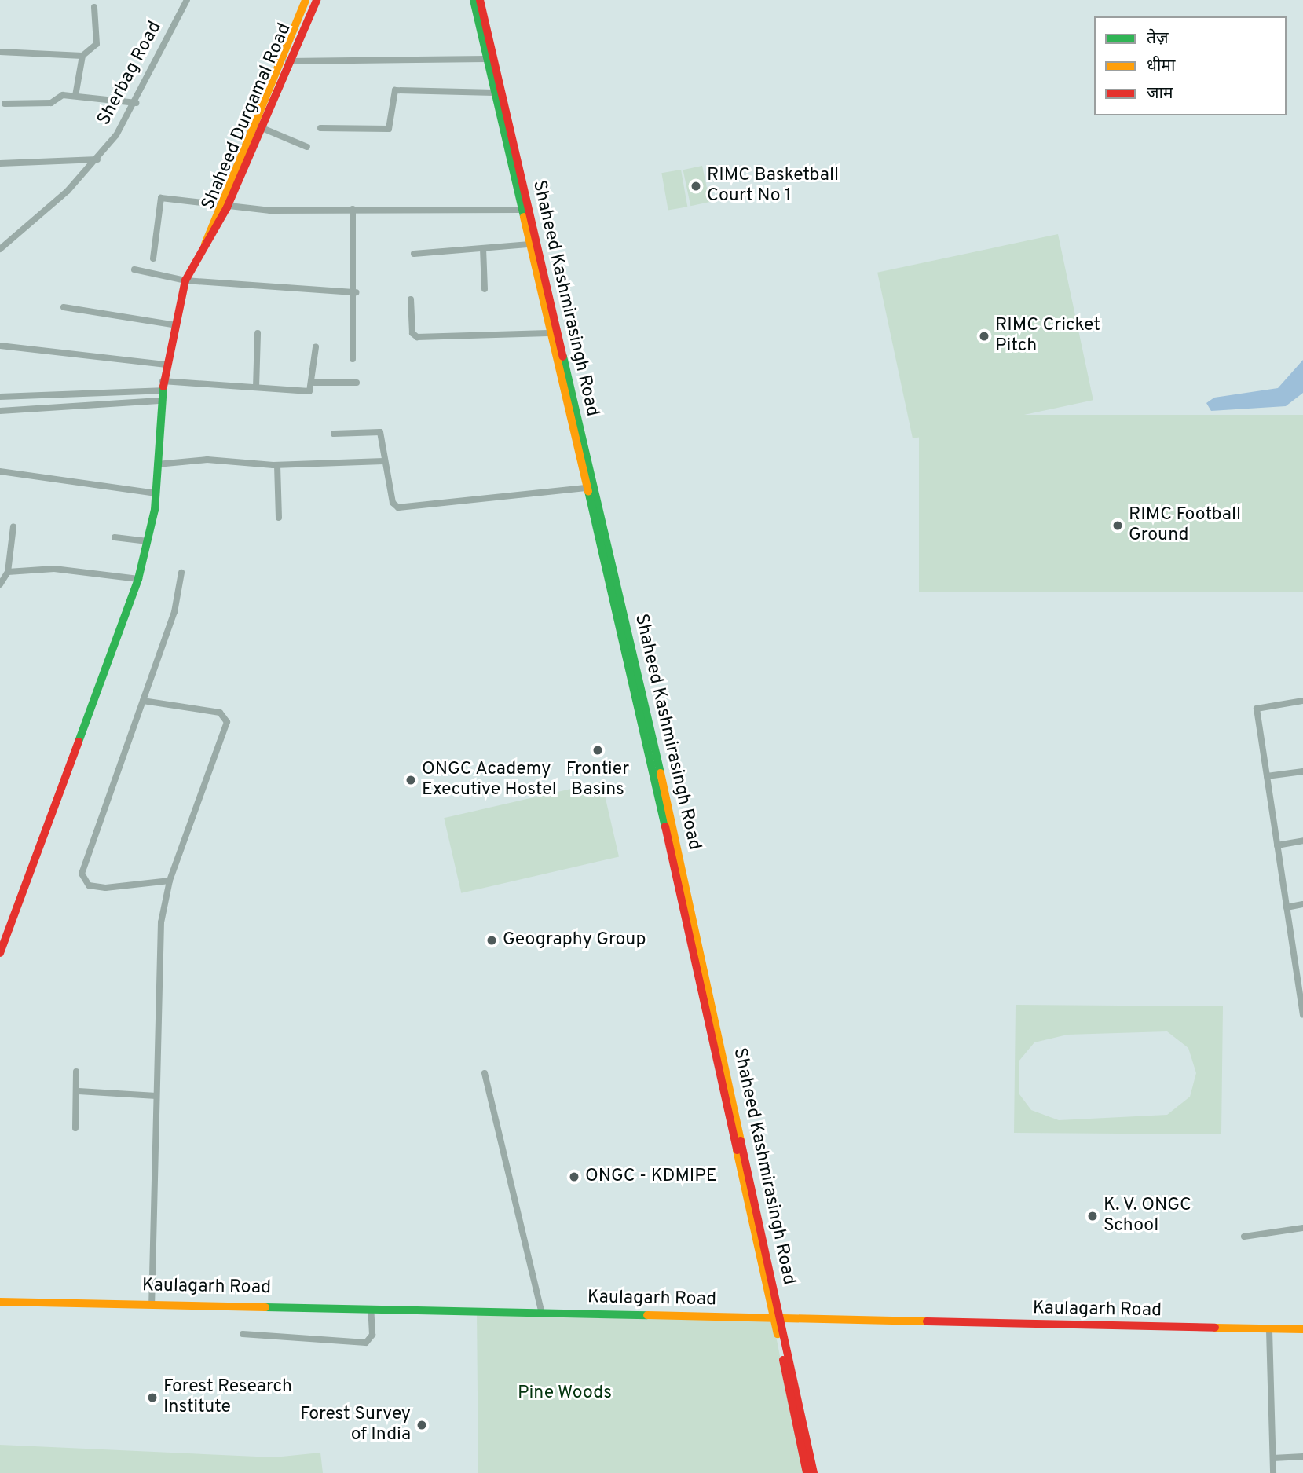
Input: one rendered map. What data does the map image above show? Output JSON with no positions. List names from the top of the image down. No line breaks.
{"streets":{"street":["Sherbag Road","Shaheed Durgamal Road","Shaheed Kashmirasingh Road","Kaulagarh Road"]},"crossings":[["Shaheed Kashmirasingh Road","Kaulagarh Road"]],"parks":["Pine Woods"],"places":["RIMC Basketball Court No 1","RIMC Cricket Pitch","RIMC Football Ground","Frontier Basins","ONGC Academy Executive Hostel","Geography Group","ONGC - KDMIPE","K. V. ONGC School","Forest Research Institute","Forest Survey of India"],"legend":["तेज़","धीमा","जाम"]}
